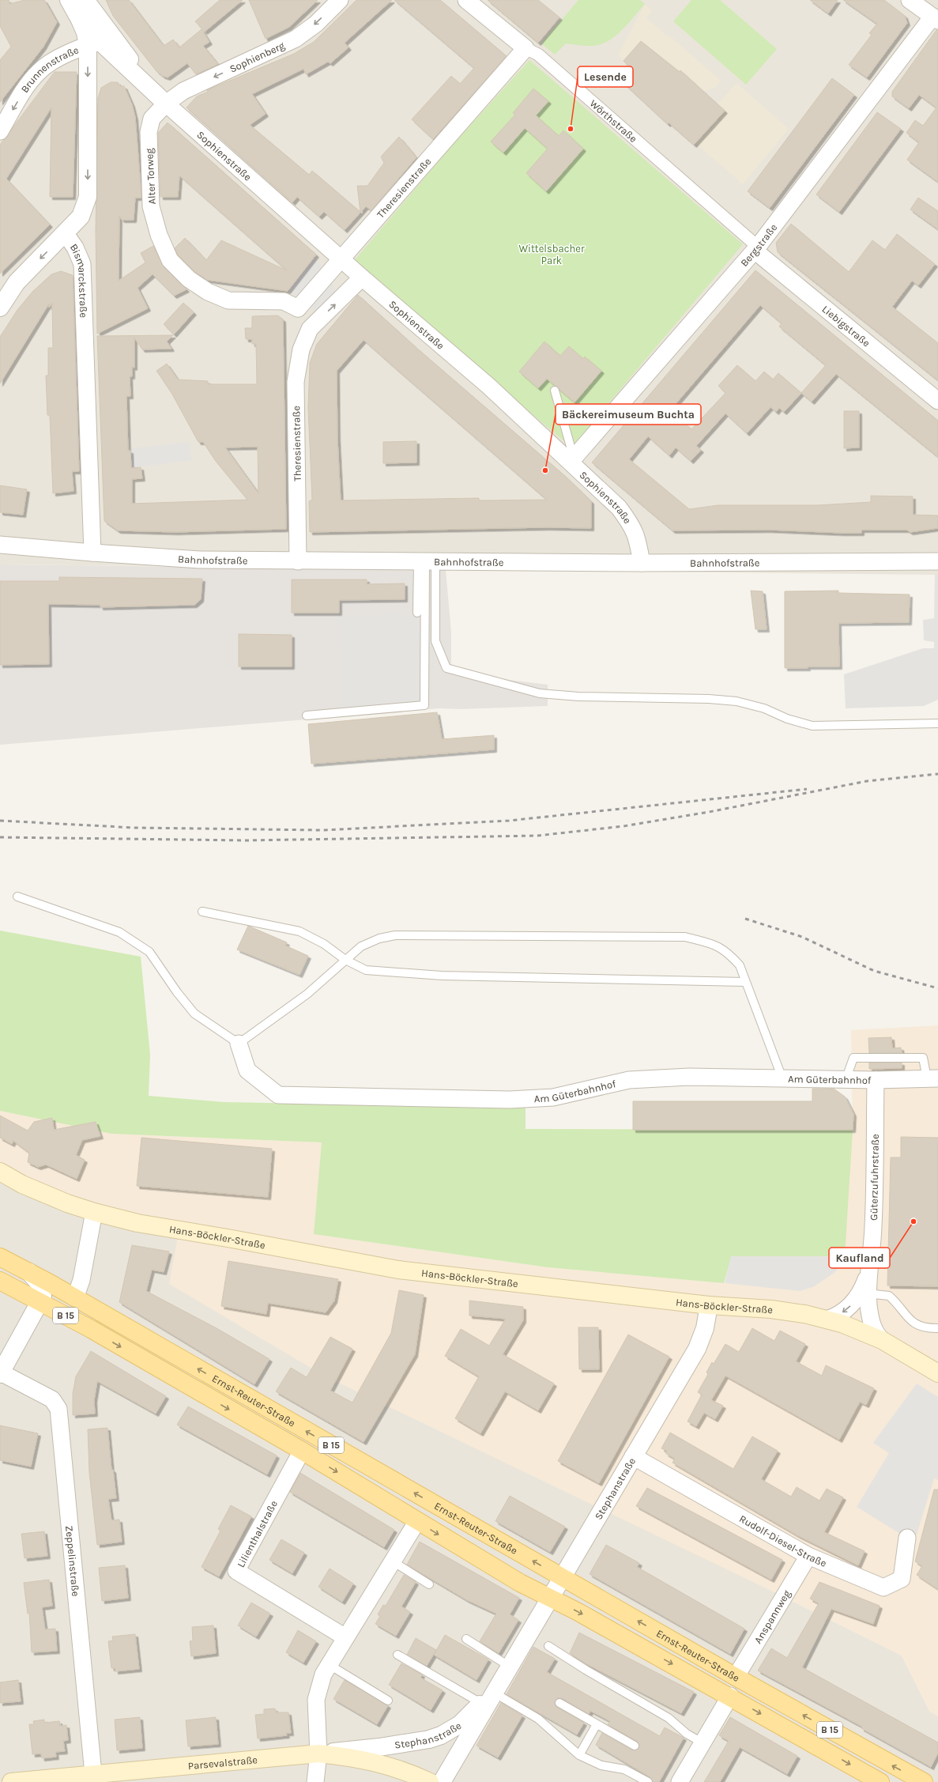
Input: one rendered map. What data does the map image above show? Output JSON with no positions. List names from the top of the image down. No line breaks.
{"streets":{"main road":["Hans-Böckler-Straße","B 15","Ernst-Reuter-Straße","Parsevalstraße"],"street":["Sophienberg","Brunnenstraße","Wörthstraße","Sophienstraße","Alter Torweg","Theresienstraße","Bergstraße","Bismarckstraße","Liebigstraße","Bahnhofstraße","Am Güterbahnhof","Güterzufuhrstraße","Stephanstraße","Lilienthalstraße","Rudolf-Diesel-Straße","Zeppelinstraße","Anspannweg"]},"crossings":[["Sophienberg","Sophienstraße"],["Sophienberg","Alter Torweg"],["Brunnenstraße","Sophienstraße"],["Brunnenstraße","Bismarckstraße"],["Wörthstraße","Theresienstraße"],["Wörthstraße","Bergstraße"],["Wörthstraße","Liebigstraße"],["Sophienstraße","Alter Torweg"],["Sophienstraße","Theresienstraße"],["Sophienstraße","Bergstraße"],["Sophienstraße","Bismarckstraße"],["Sophienstraße","Bahnhofstraße"],["Alter Torweg","Theresienstraße"],["Theresienstraße","Bahnhofstraße"],["Bergstraße","Liebigstraße"],["Bismarckstraße","Bahnhofstraße"],["Am Güterbahnhof","Güterzufuhrstraße"],["Güterzufuhrstraße","Hans-Böckler-Straße"],["Hans-Böckler-Straße","Stephanstraße"],["Ernst-Reuter-Straße","Stephanstraße"],["Ernst-Reuter-Straße","Lilienthalstraße"],["Ernst-Reuter-Straße","Anspannweg"],["Stephanstraße","Rudolf-Diesel-Straße"],["Stephanstraße","Parsevalstraße"],["Rudolf-Diesel-Straße","Anspannweg"],["Zeppelinstraße","Parsevalstraße"]],"one_way":["Sophienberg","Brunnenstraße"],"parks":["Wittelsbacher Park"],"places":["Lesende","Bäckereimuseum Buchta","Kaufland"]}
